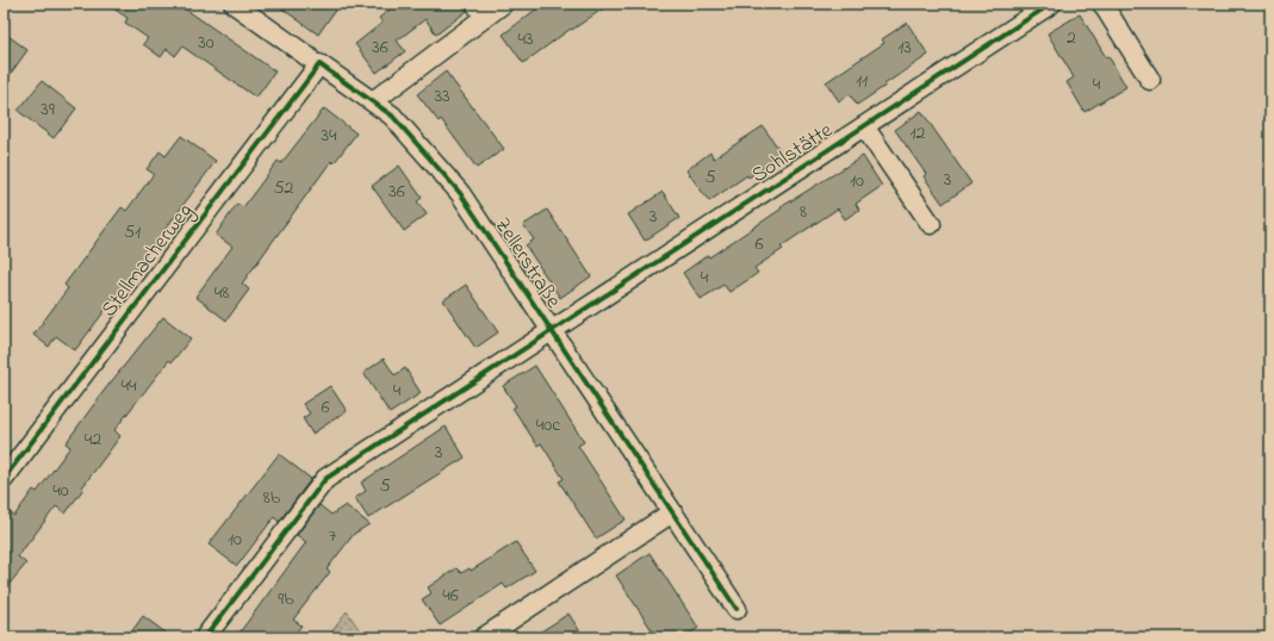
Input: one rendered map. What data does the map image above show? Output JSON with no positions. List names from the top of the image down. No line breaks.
{"streets":{"street":["Sohlstätte","Stellmacherweg","Zellerstraße"]},"crossings":[["Sohlstätte","Zellerstraße"],["Stellmacherweg","Zellerstraße"]],"house_numbers":["2","43","30","36","13","11","4","33","39","12","34","5","3","10","52","36","8","3","51","6","4","48","44","4","6","40c","42","3","5","40","8b","7","10","46","9b"]}
